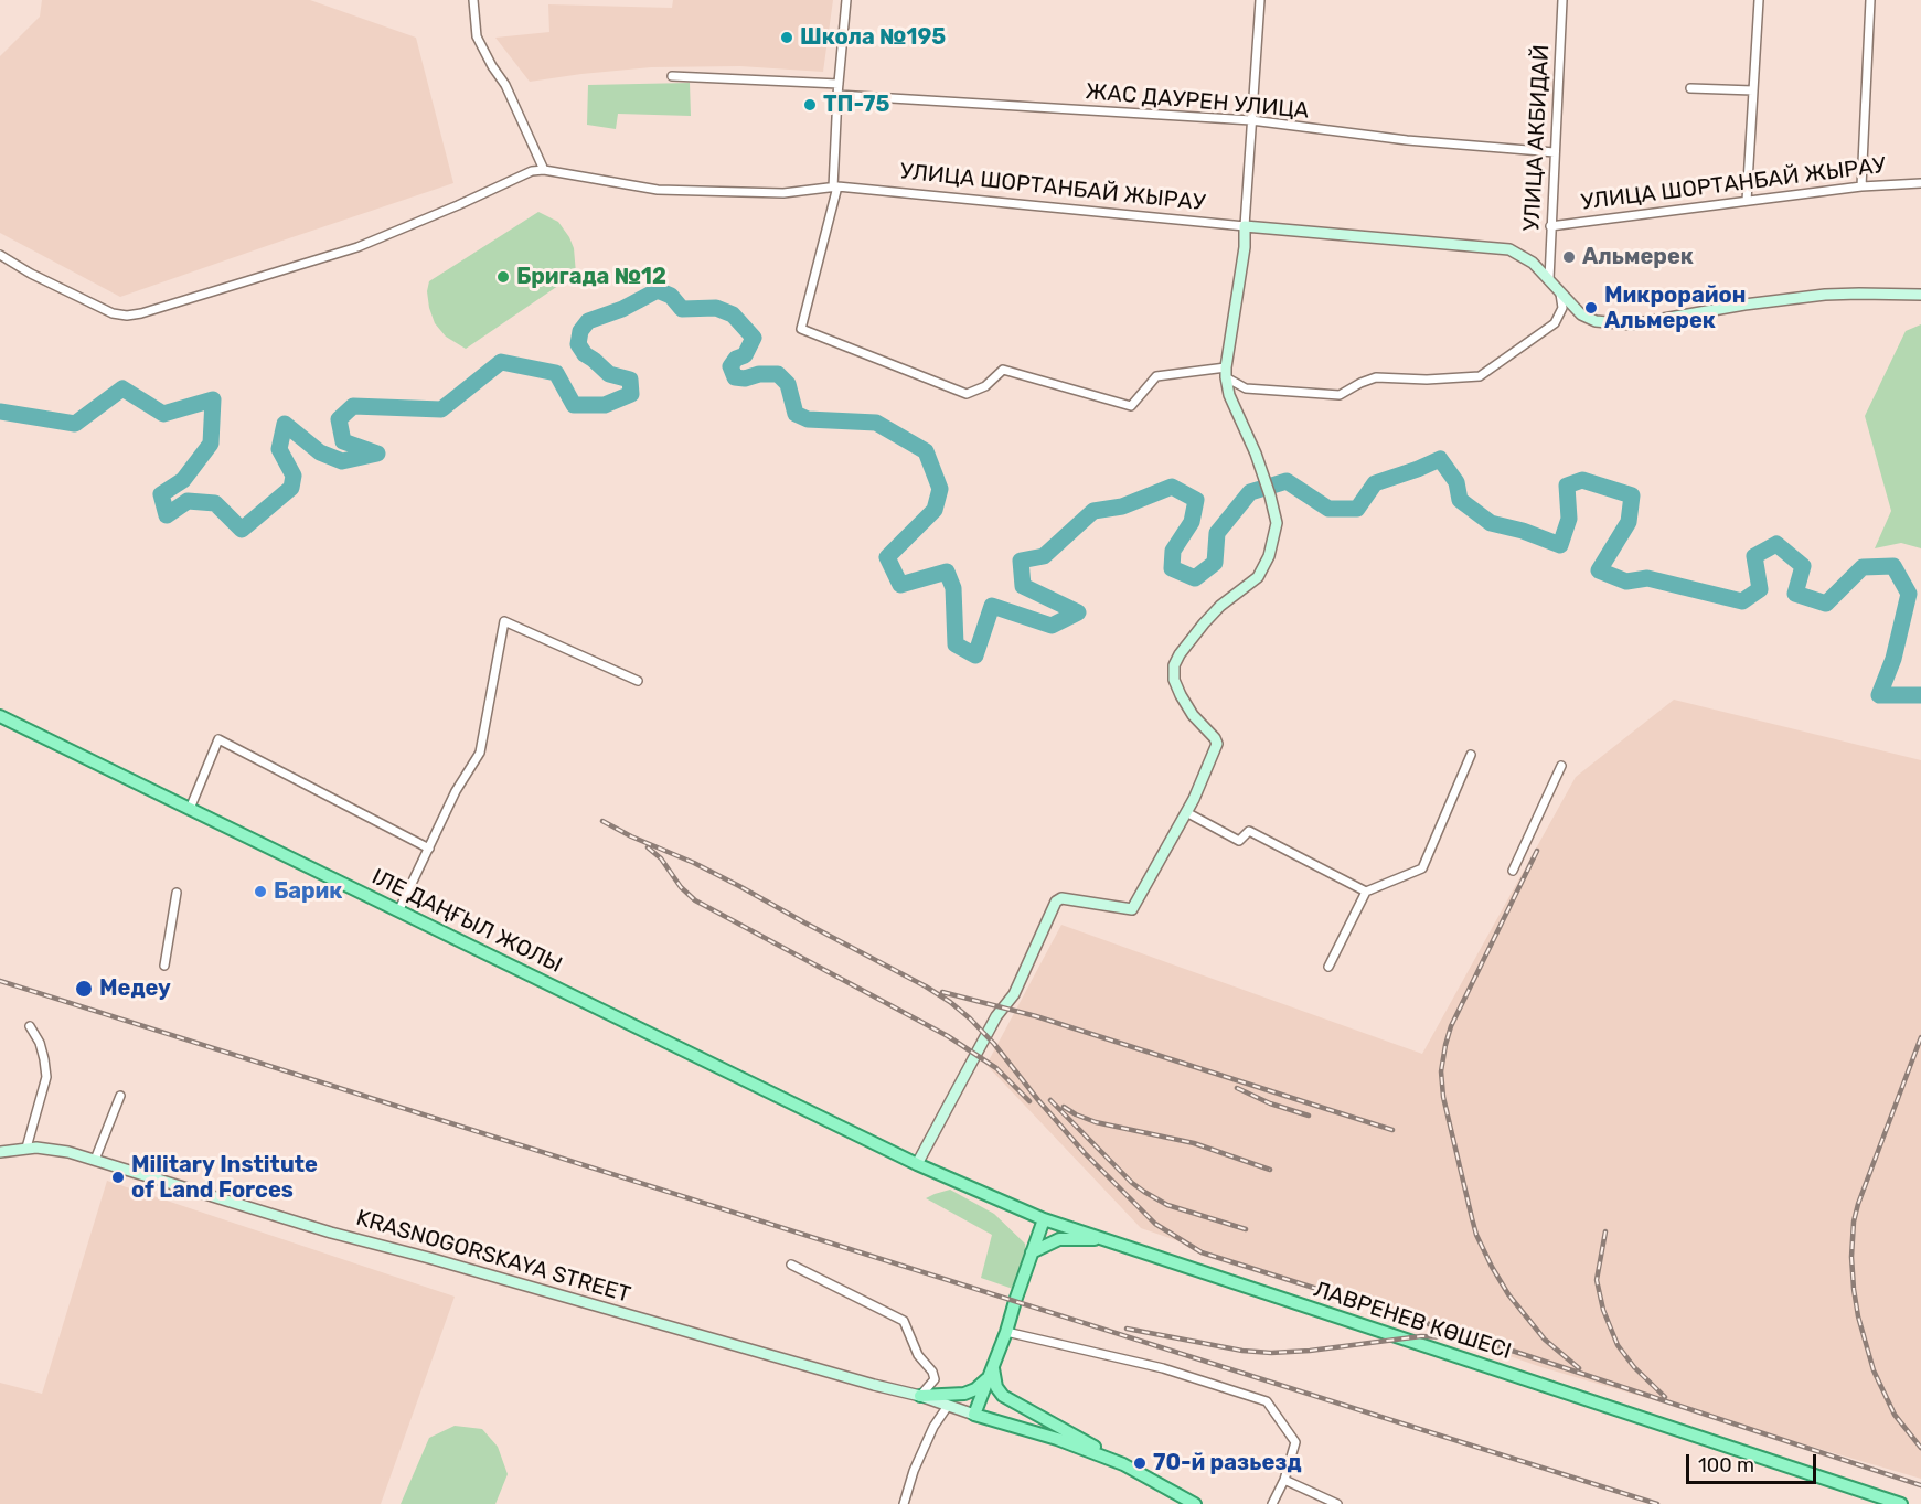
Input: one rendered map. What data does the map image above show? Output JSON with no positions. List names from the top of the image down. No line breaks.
{"streets":{"main road":["ІЛЕ ДАҢҒЫЛ ЖОЛЫ","ЛАВРЕНЕВ КӨШЕСІ"],"street":["ЖАС ДАУРЕН УЛИЦА","УЛИЦА АКБИДАЙ","УЛИЦА ШОРТАНБАЙ ЖЫРАУ","KRASNOGORSKAYA STREET"]},"crossings":[["ЖАС ДАУРЕН УЛИЦА","УЛИЦА АКБИДАЙ"],["УЛИЦА АКБИДАЙ","УЛИЦА ШОРТАНБАЙ ЖЫРАУ"],["ІЛЕ ДАҢҒЫЛ ЖОЛЫ","ЛАВРЕНЕВ КӨШЕСІ"]],"places":["Школа №195","ТП-75","Альмерек","Бригада №12","Микрорайон Альмерек","Барик","Медеу","Military Institute of Land Forces","70-й разьезд"],"scale_bar":"100 m"}
